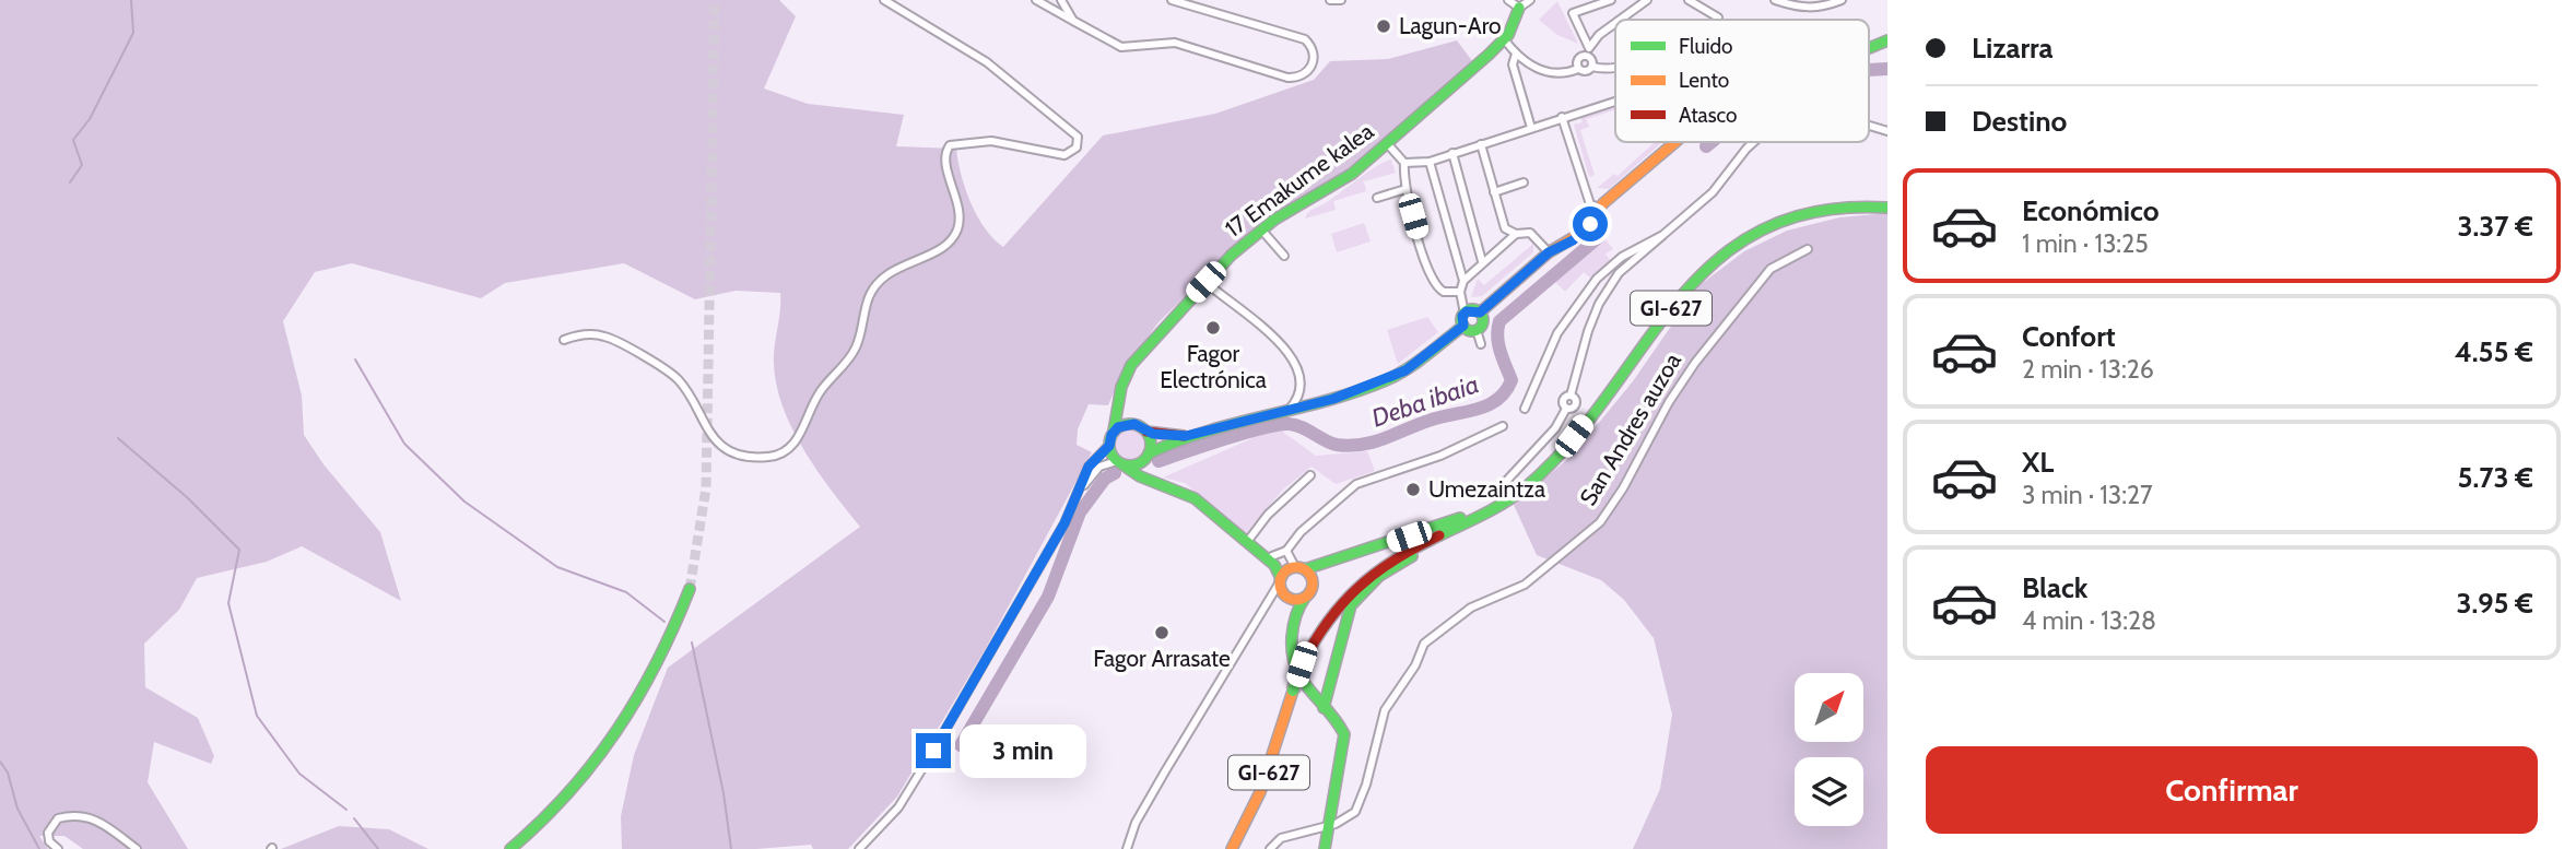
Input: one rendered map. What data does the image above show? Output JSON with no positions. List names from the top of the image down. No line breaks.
{"streets":{"street":["17 Emakume kalea","GI-627","San Andres auzoa"]},"water":["Deba ibaia"],"places":["Lagun-Aro","Fagor Electrónica","Umezaintza","Fagor Arrasate"],"legend":["Fluido","Lento","Atasco"],"north":"top right","page":{"banner":["Lizarra","Destino"],"list":[{"name":"Económico","note":"1 min · 13:25","value":"3.37 €"},{"name":"Confort","note":"2 min · 13:26","value":"4.55 €"},{"name":"XL","note":"3 min · 13:27","value":"5.73 €"},{"name":"Black","note":"4 min · 13:28","value":"3.95 €"}],"bubble":"3 min","buttons":"Confirmar"}}
